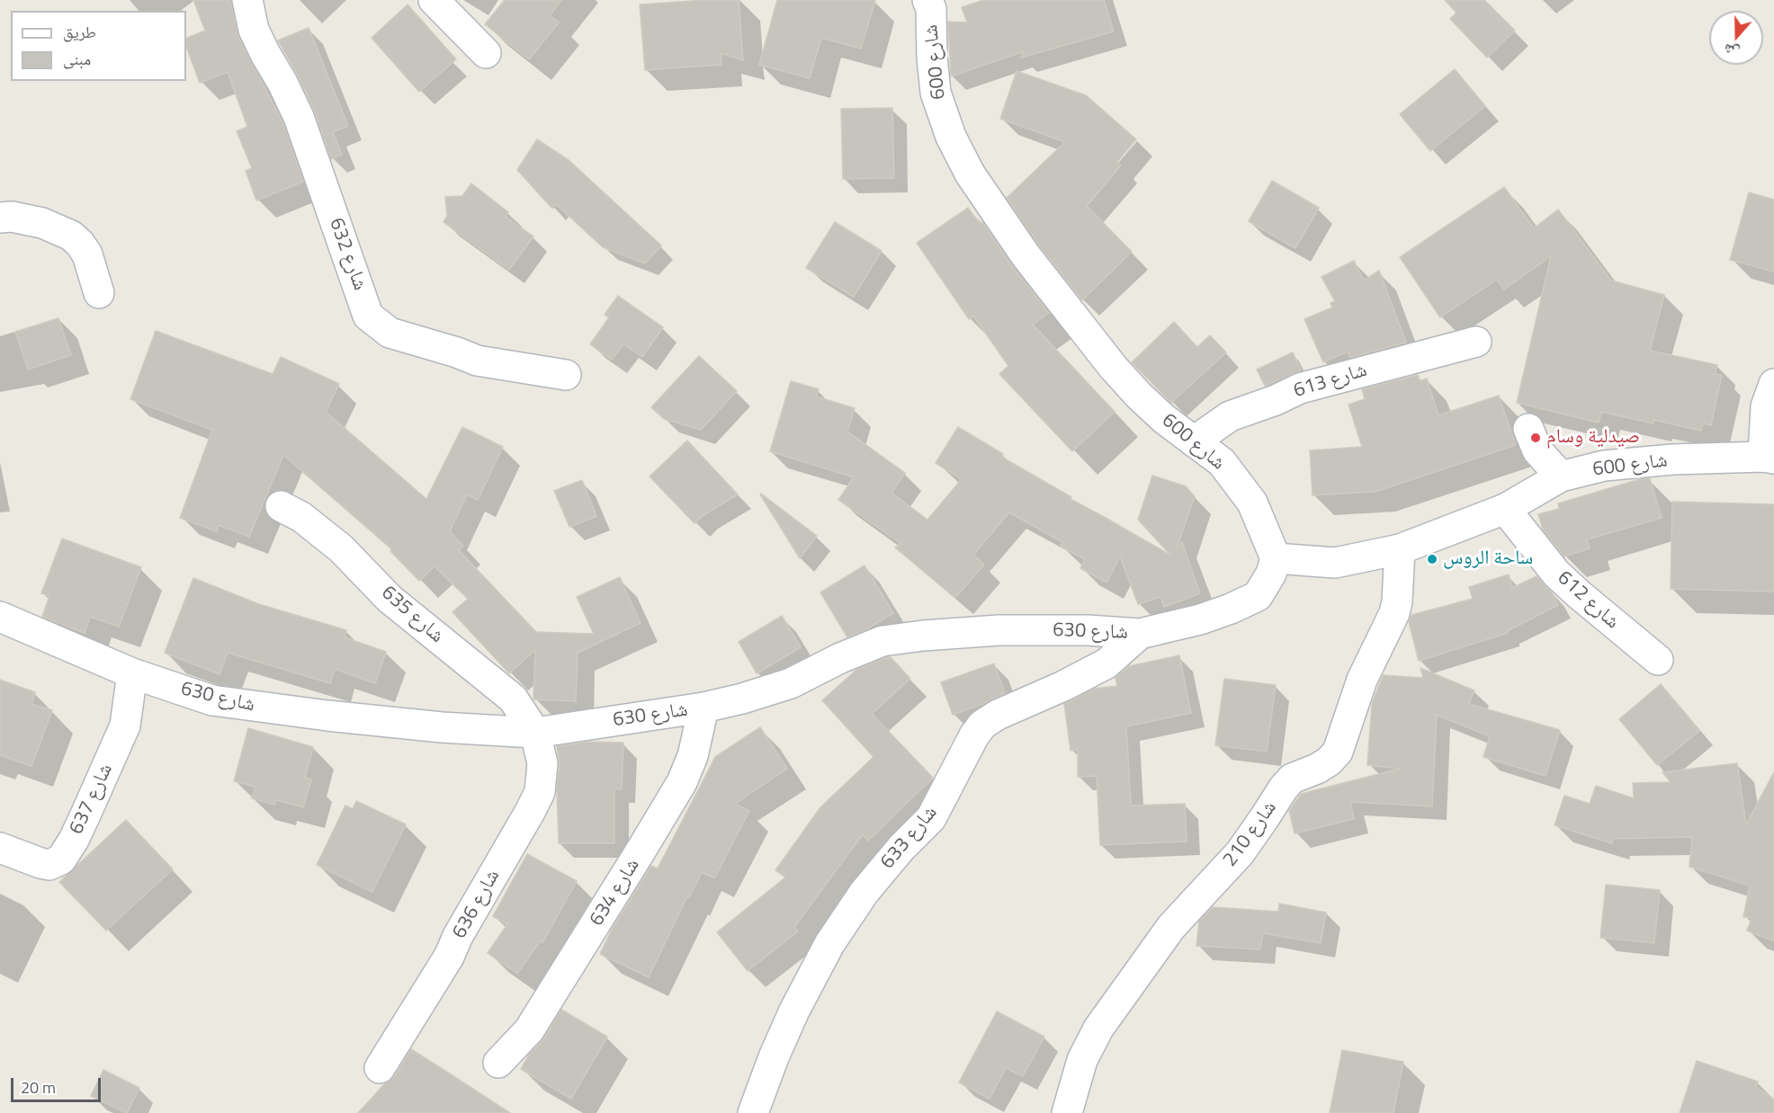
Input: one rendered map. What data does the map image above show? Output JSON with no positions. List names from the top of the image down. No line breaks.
{"streets":{"street":["شارع 600","شارع 632","شارع 613","شارع 612","شارع 635","شارع 630","شارع 637","شارع 210","شارع 633","شارع 634","شارع 636"]},"crossings":[["شارع 600","شارع 613"],["شارع 600","شارع 612"],["شارع 600","شارع 630"],["شارع 600","شارع 210"],["شارع 635","شارع 630"],["شارع 635","شارع 636"],["شارع 630","شارع 637"],["شارع 630","شارع 633"],["شارع 630","شارع 634"],["شارع 630","شارع 636"]],"places":["صيدلية وسام","ساحة الروس"],"legend":["طريق","مبنى"],"scale_bar":"20 m","north":"bottom"}
